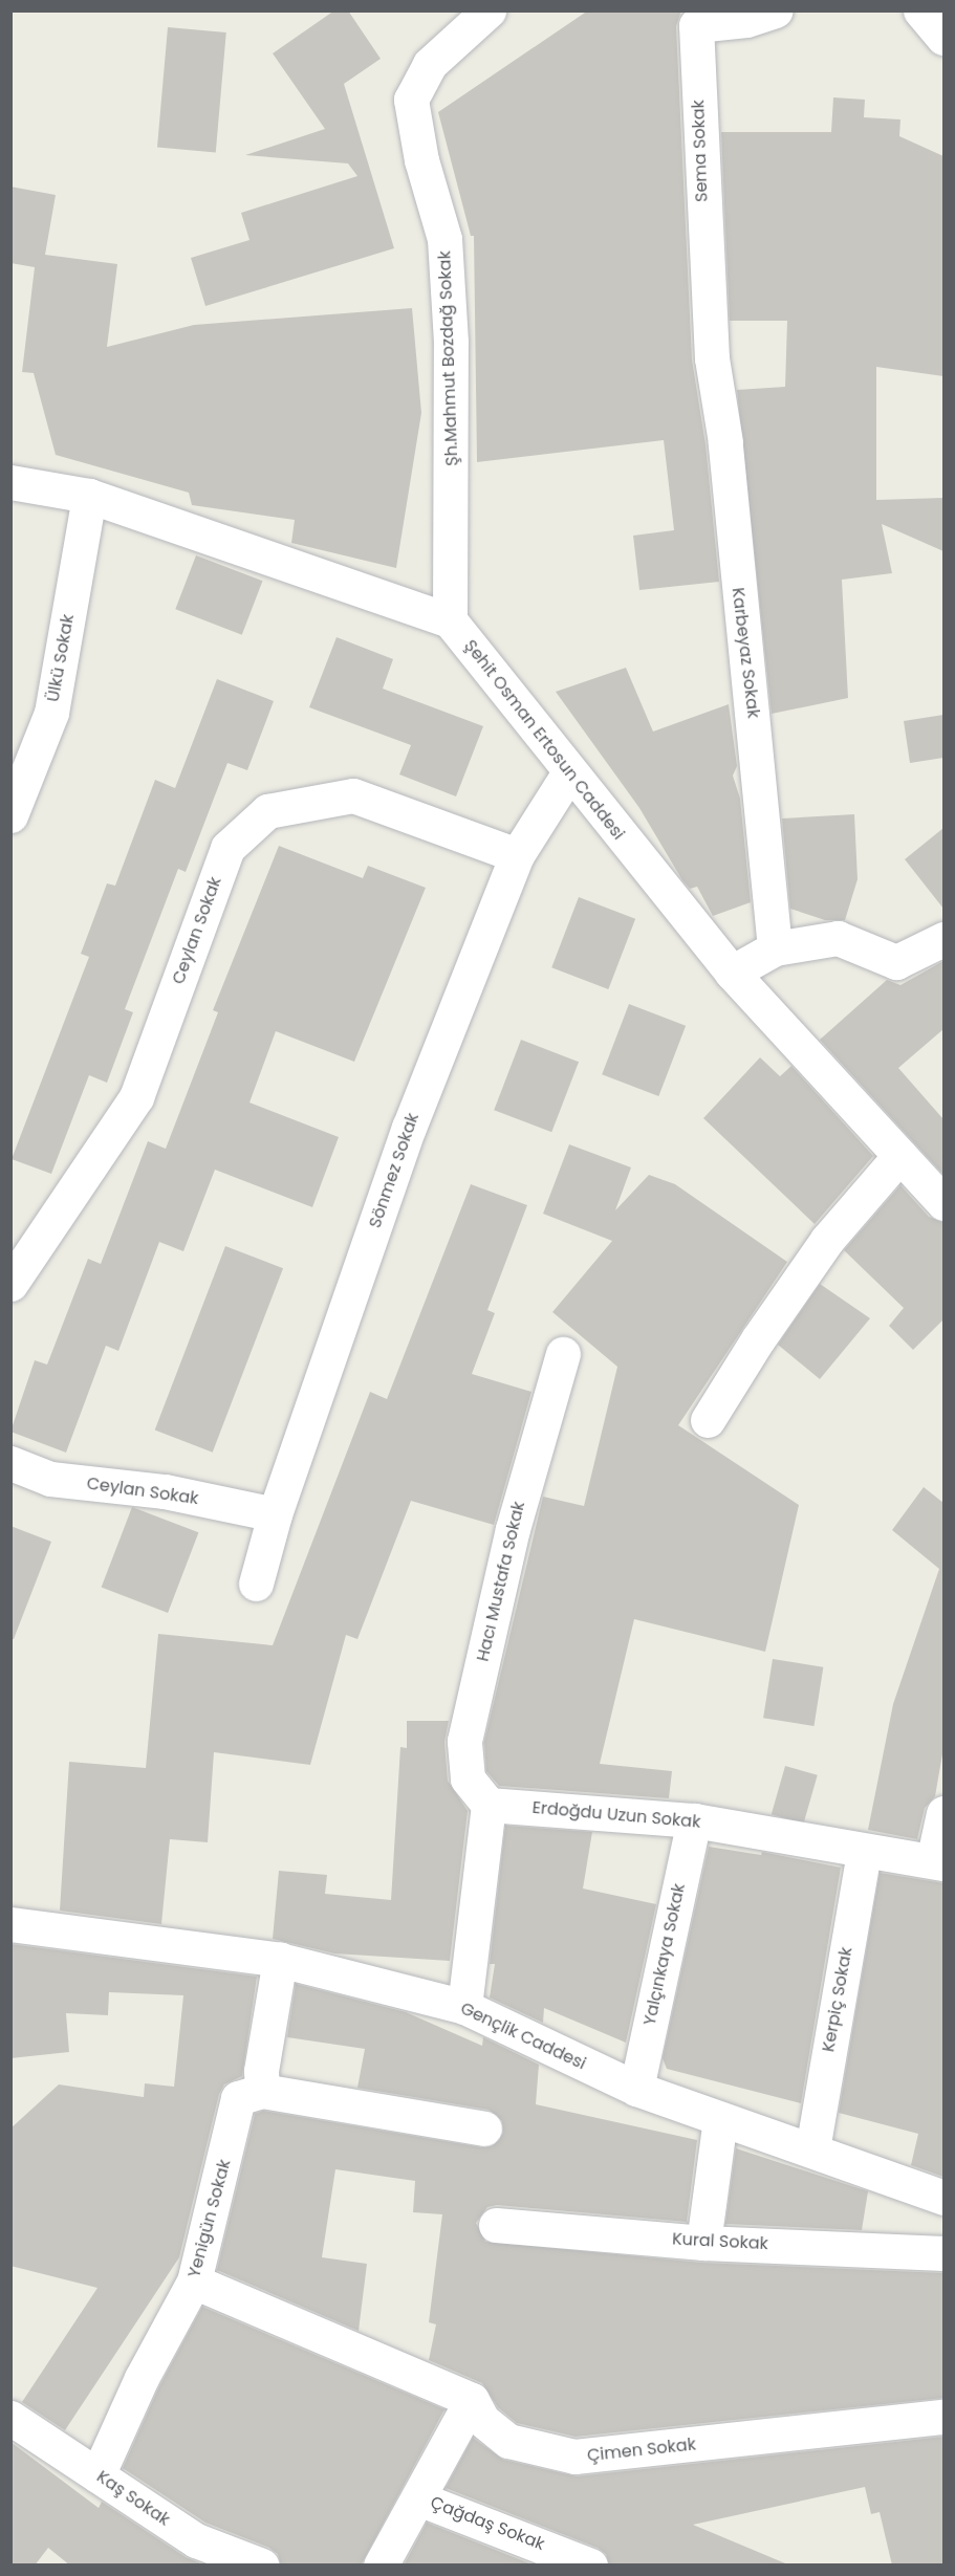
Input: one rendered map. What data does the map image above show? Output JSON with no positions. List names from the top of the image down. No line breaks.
{"streets":{"street":["Sema Sokak","Şh.Mahmut Bozdağ Sokak","Karbeyaz Sokak","Ülkü Sokak","Şehit Osman Ertosun Caddesi","Ceylan Sokak","Sönmez Sokak","Hacı Mustafa Sokak","Erdoğdu Uzun Sokak","Yalçınkaya Sokak","Kerpiç Sokak","Gençlik Caddesi","Yenigün Sokak","Kural Sokak","Çimen Sokak","Kaş Sokak","Çağdaş Sokak"]},"crossings":[["Sema Sokak","Karbeyaz Sokak"],["Şh.Mahmut Bozdağ Sokak","Şehit Osman Ertosun Caddesi"],["Şehit Osman Ertosun Caddesi","Sönmez Sokak"],["Ceylan Sokak","Sönmez Sokak"],["Hacı Mustafa Sokak","Erdoğdu Uzun Sokak"],["Erdoğdu Uzun Sokak","Yalçınkaya Sokak"],["Erdoğdu Uzun Sokak","Kerpiç Sokak"],["Yalçınkaya Sokak","Gençlik Caddesi"],["Kerpiç Sokak","Gençlik Caddesi"],["Yenigün Sokak","Kaş Sokak"]]}
